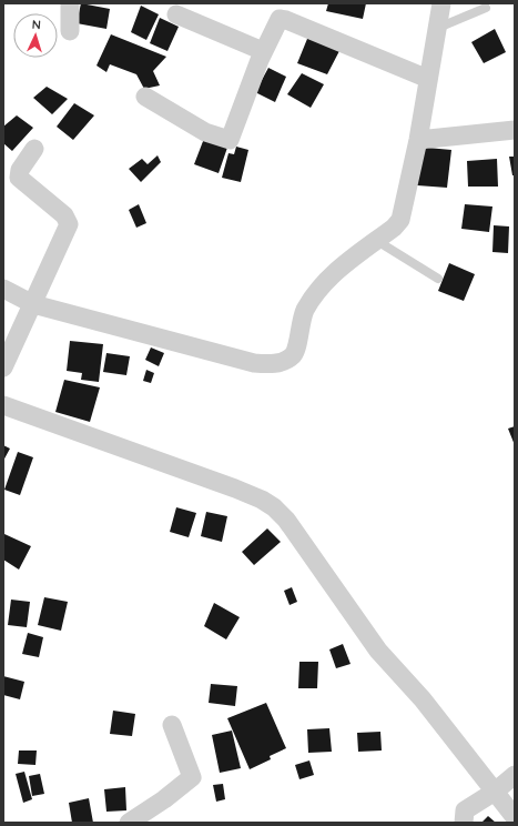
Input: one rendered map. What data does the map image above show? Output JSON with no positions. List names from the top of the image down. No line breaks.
{"north":"top"}
